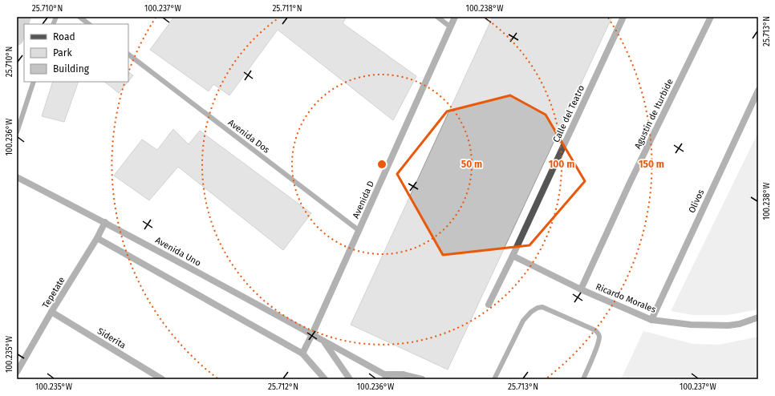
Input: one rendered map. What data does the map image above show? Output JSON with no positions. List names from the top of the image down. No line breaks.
{"streets":{"street":["Calle del Teatro","Agustín de Iturbide","Avenida D","Olivos","Avenida Uno","Tepetate","Ricardo Morales","Siderita"],"lane":["Avenida Dos"]},"crossings":[["Calle del Teatro","Ricardo Morales"],["Agustín de Iturbide","Ricardo Morales"],["Avenida Dos","Avenida D"],["Avenida D","Avenida Uno"],["Olivos","Ricardo Morales"],["Avenida Uno","Tepetate"],["Tepetate","Siderita"]],"legend":["Road","Park","Building"],"coordinates":["25.710°N","100.237°W","25.711°N","100.238°W","25.713°N","100.236°W","100.235°W","25.712°N"],"rings":["50 m","100 m","150 m"]}
